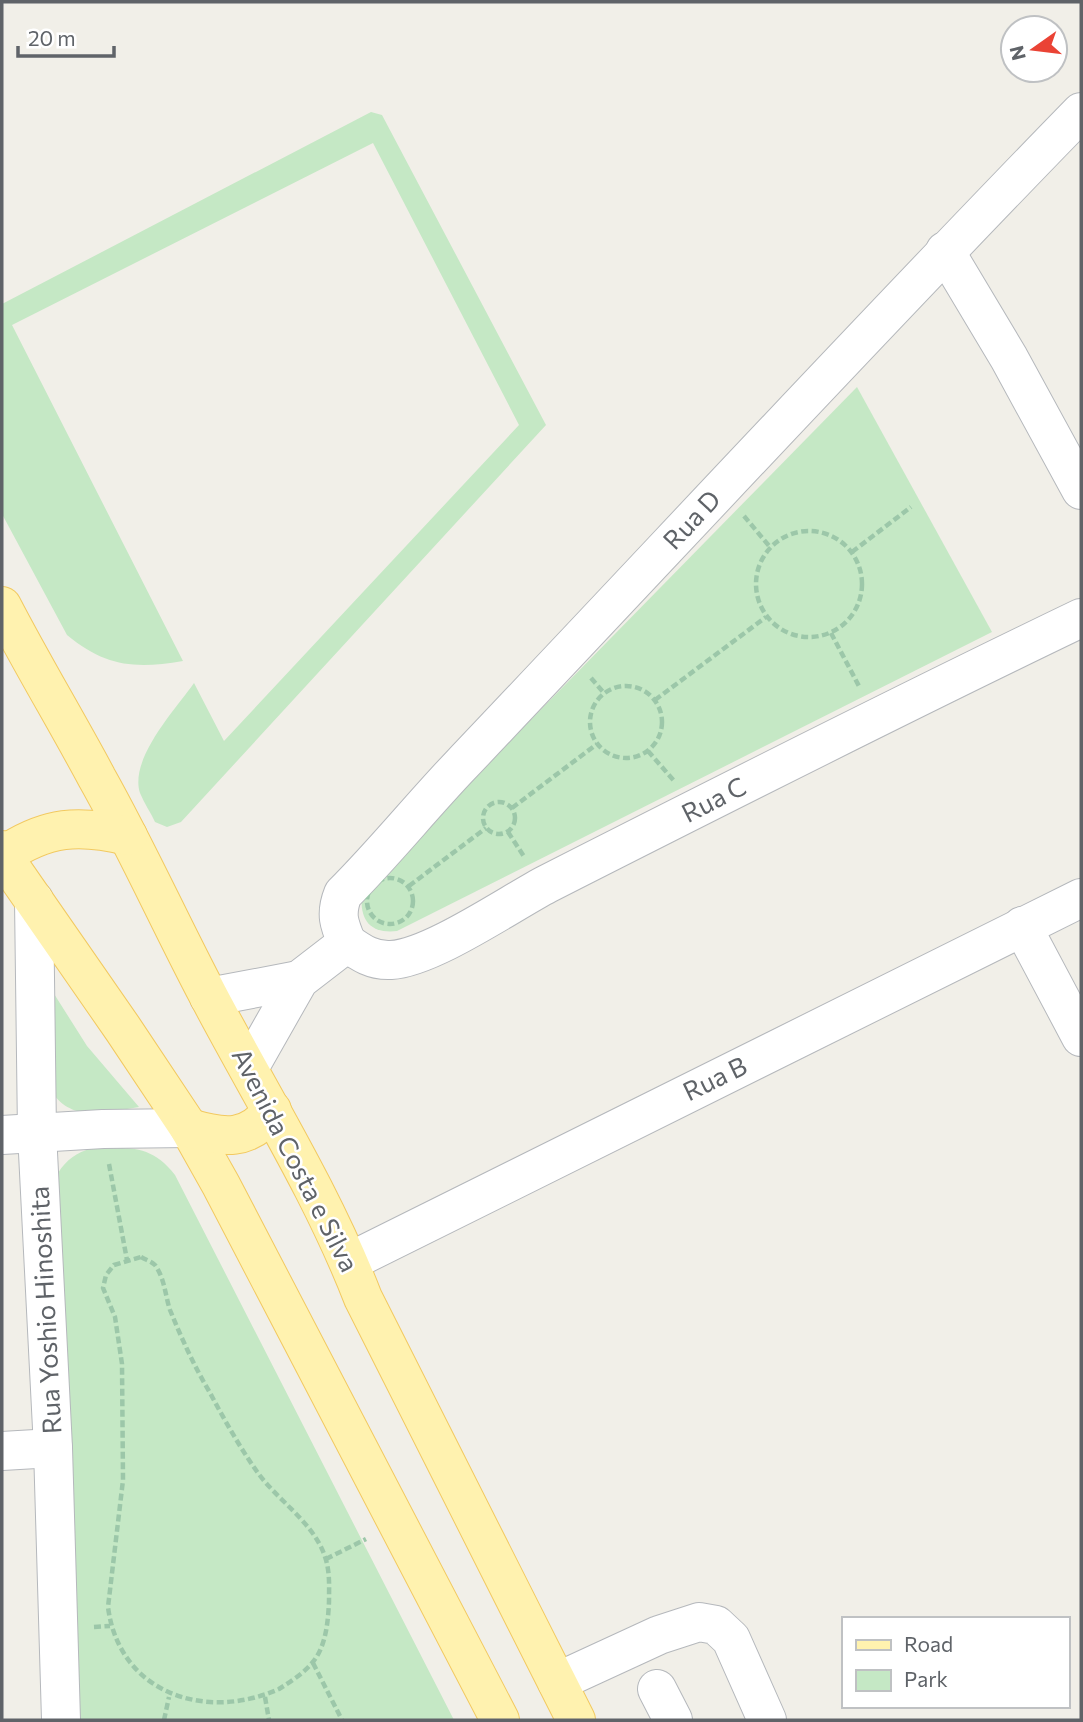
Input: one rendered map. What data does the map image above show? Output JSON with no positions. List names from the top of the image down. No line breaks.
{"streets":{"main road":["Avenida Costa e Silva"],"street":["Rua D","Rua C","Rua B","Rua Yoshio Hinoshita"]},"crossings":[["Rua D","Rua C"],["Rua B","Avenida Costa e Silva"]],"legend":["Road","Park"],"scale_bar":"20 m","north":"left"}
